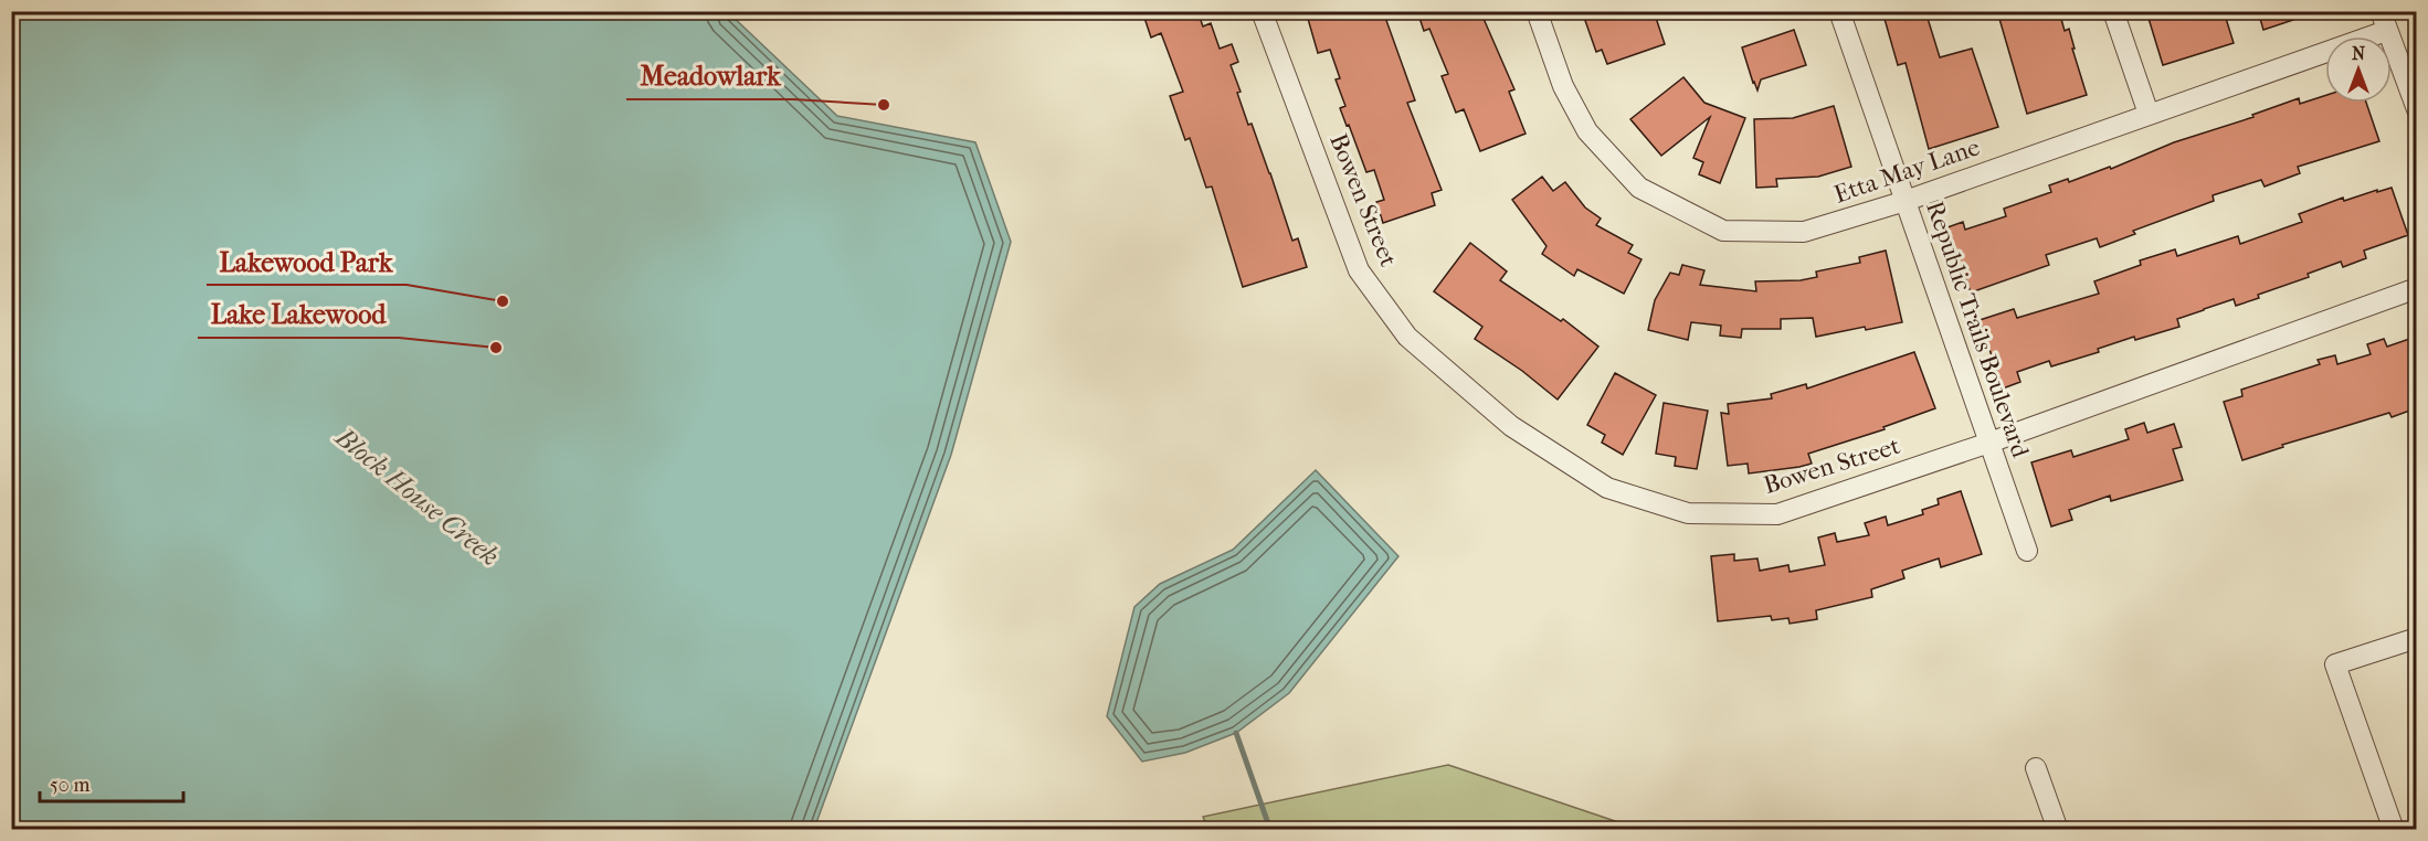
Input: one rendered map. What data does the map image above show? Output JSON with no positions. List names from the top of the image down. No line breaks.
{"streets":{"street":["Etta May Lane","Bowen Street","Republic Trails Boulevard"]},"crossings":[["Etta May Lane","Republic Trails Boulevard"],["Bowen Street","Republic Trails Boulevard"]],"water":["Block House Creek"],"places":["Meadowlark","Lakewood Park","Lake Lakewood"],"scale_bar":"50 m","north":"top"}
